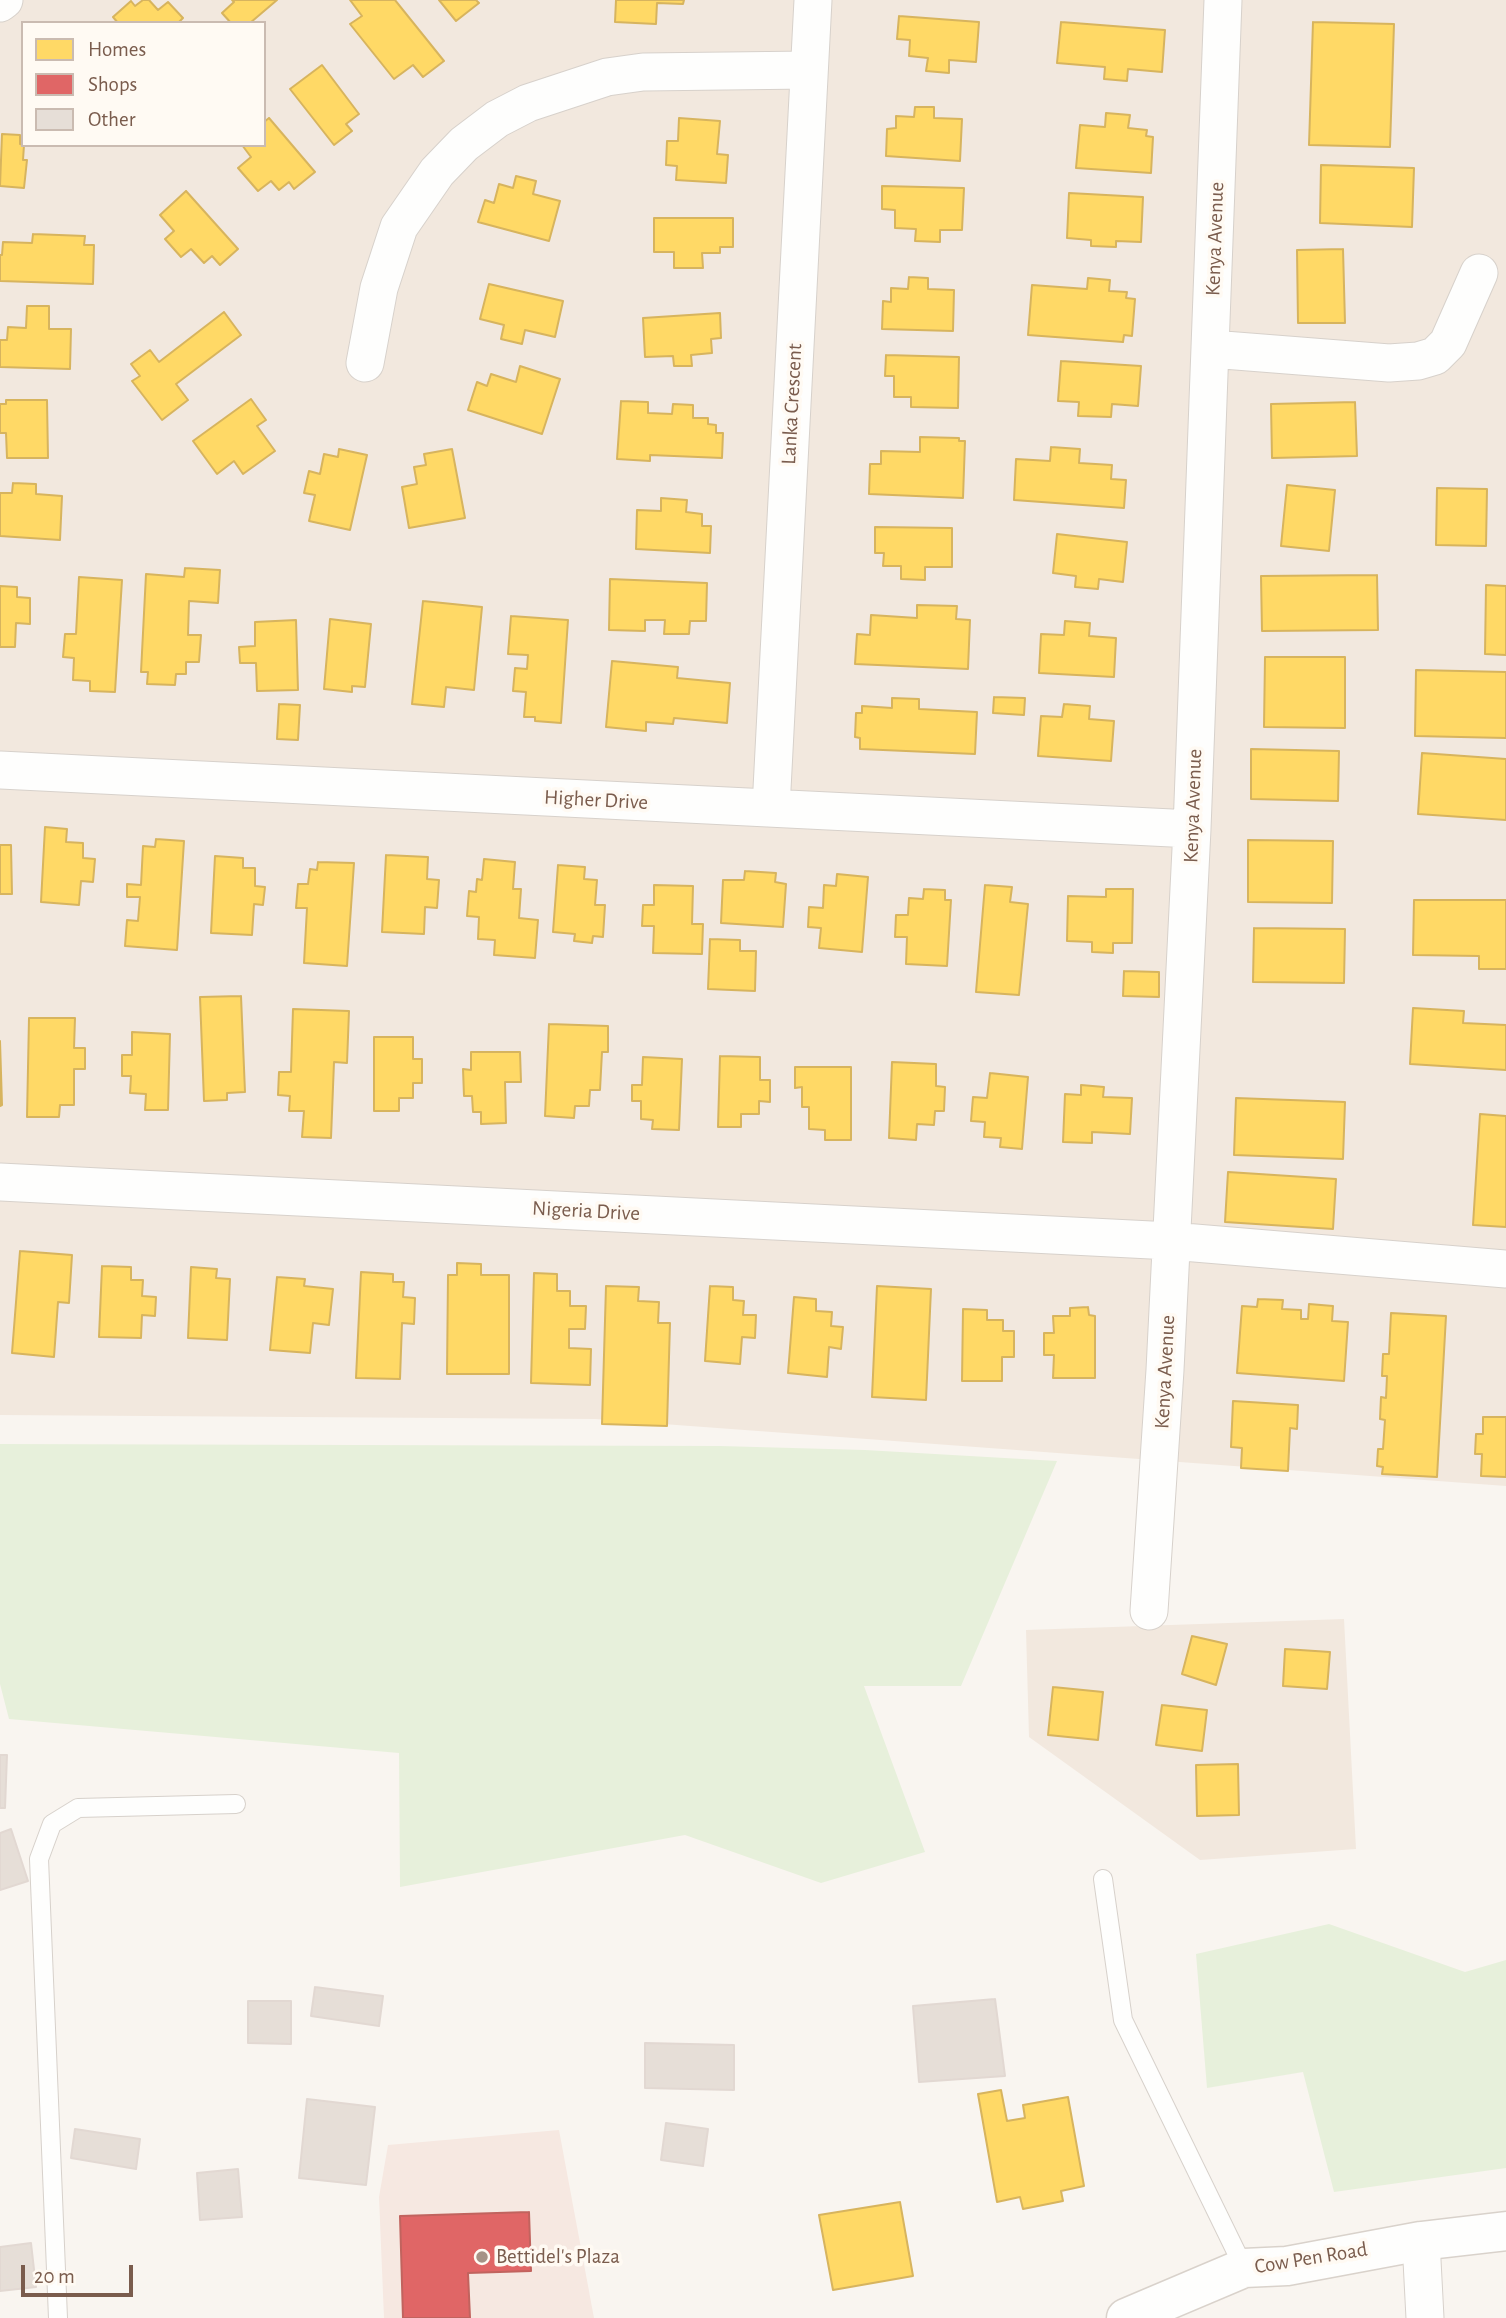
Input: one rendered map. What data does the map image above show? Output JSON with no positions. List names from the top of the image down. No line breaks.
{"streets":{"main road":["Cow Pen Road"],"street":["Kenya Avenue","Lanka Crescent","Higher Drive","Nigeria Drive"]},"crossings":[["Kenya Avenue","Higher Drive"],["Kenya Avenue","Nigeria Drive"],["Lanka Crescent","Higher Drive"]],"places":["Bettidel's Plaza"],"legend":["Homes","Shops","Other"],"scale_bar":"20 m"}
